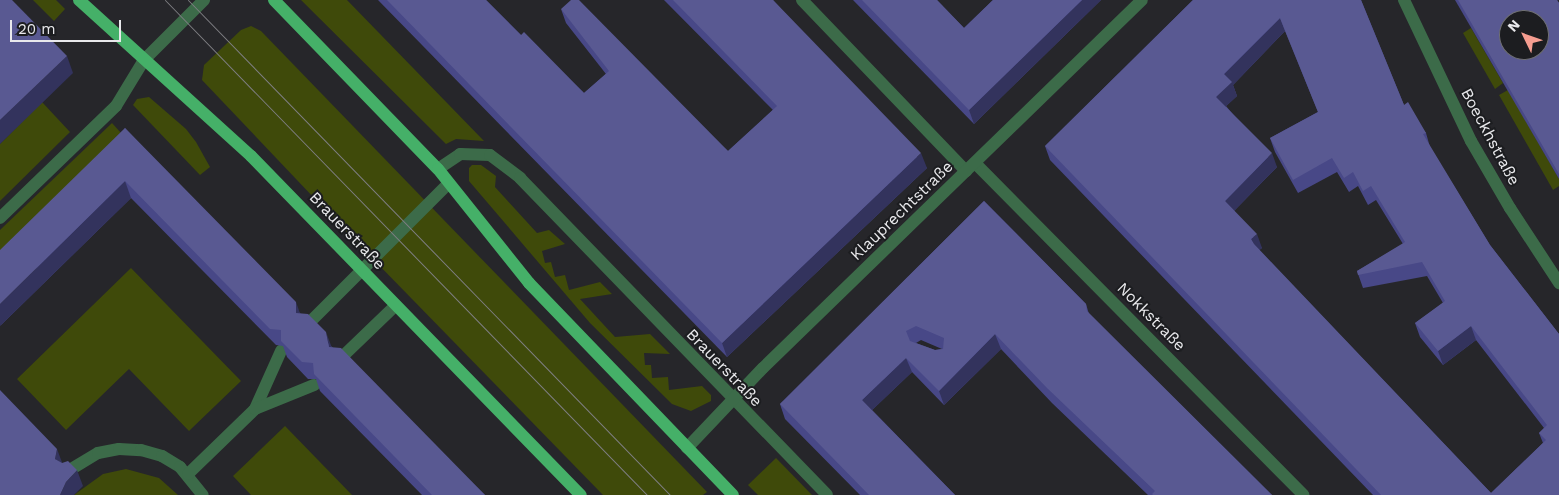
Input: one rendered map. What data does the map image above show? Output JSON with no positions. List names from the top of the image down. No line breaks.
{"streets":{"main road":["Brauerstraße"],"street":["Boeckhstraße","Klauprechtstraße","Nokkstraße"]},"crossings":[["Klauprechtstraße","Brauerstraße"],["Klauprechtstraße","Nokkstraße"]],"scale_bar":"20 m","north":"top left"}
